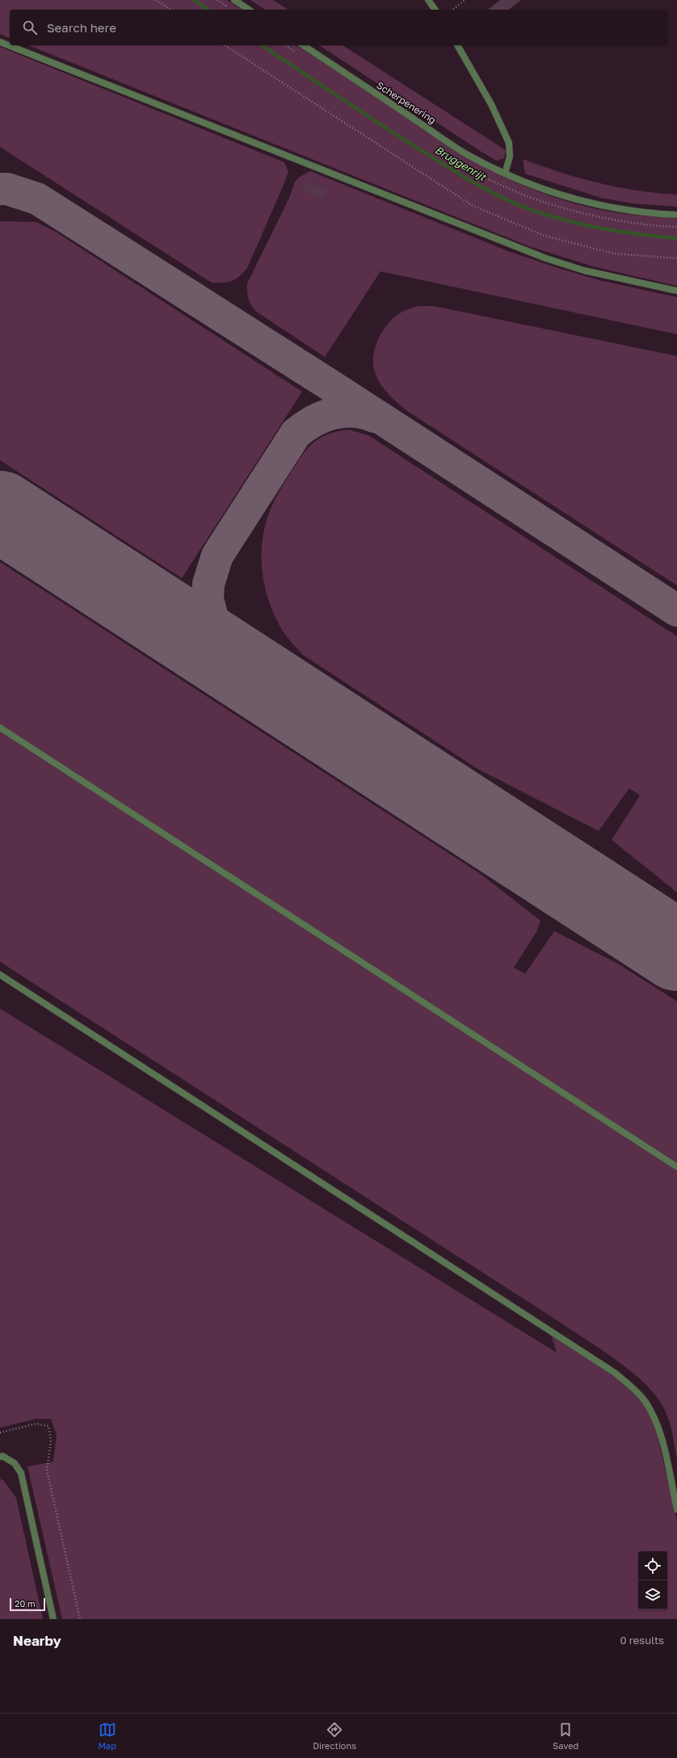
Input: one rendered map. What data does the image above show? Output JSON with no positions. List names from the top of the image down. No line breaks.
{"streets":{"street":["Scherpenering"]},"water":["Bruggenrijt"],"scale_bar":"20 m","page":{"search":"Search here","scale":"20 m","heading":["Nearby","0 results"],"nav":["Map","Directions","Saved"]}}
